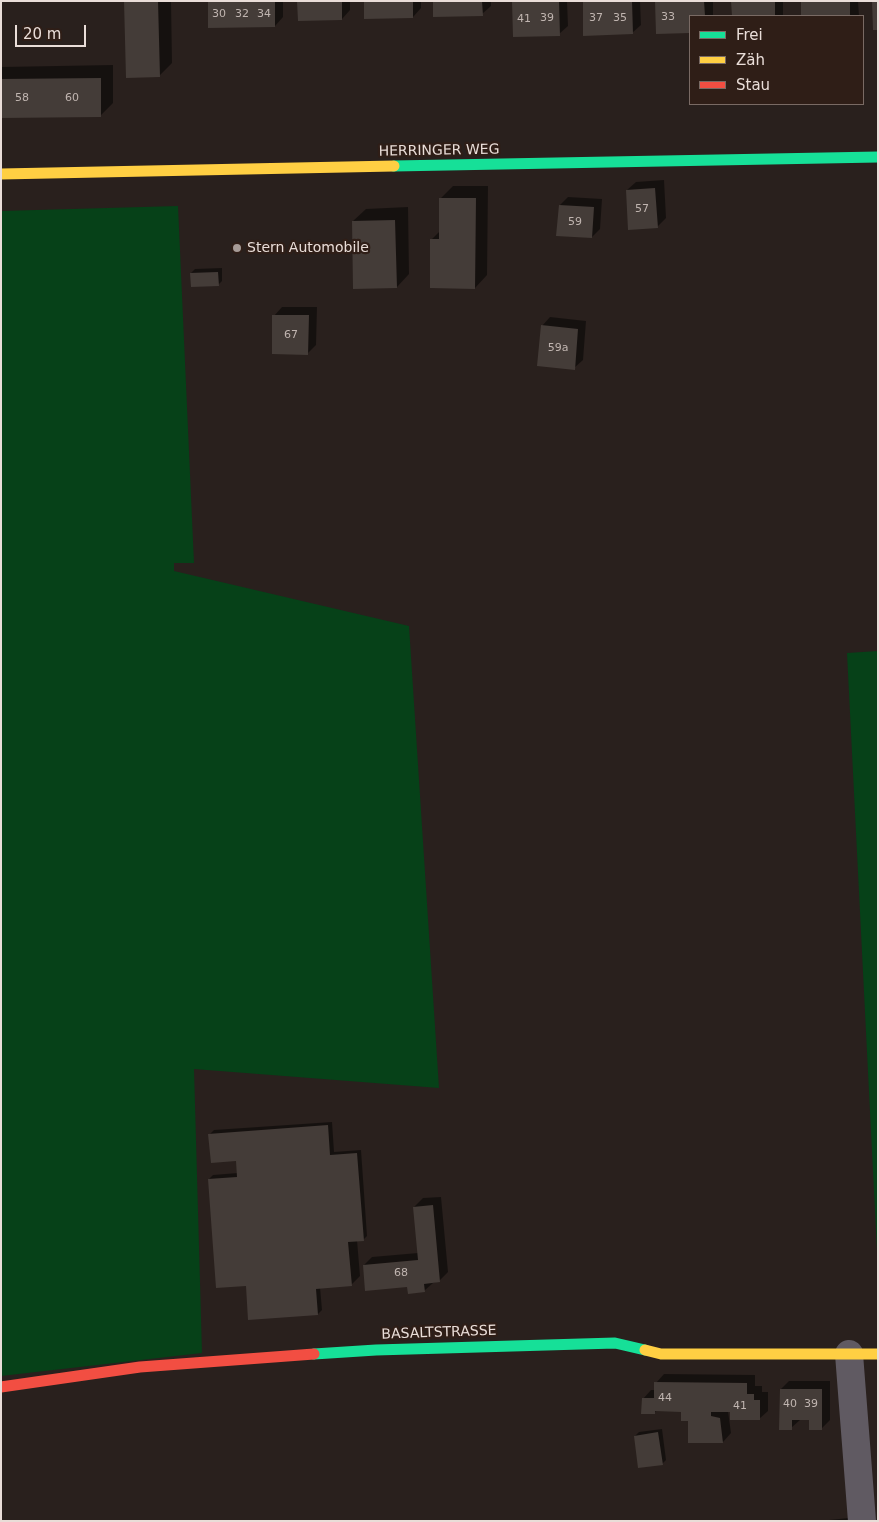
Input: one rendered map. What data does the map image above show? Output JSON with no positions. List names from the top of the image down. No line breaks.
{"streets":{"street":["HERRINGER WEG","BASALTSTRASSE"]},"places":["Stern Automobile"],"house_numbers":["30","32","34","33","39","37","35","41","58","60","57","59","67","59a","68","44","40","39","41"],"legend":["Frei","Zäh","Stau"],"scale_bar":"20 m"}
